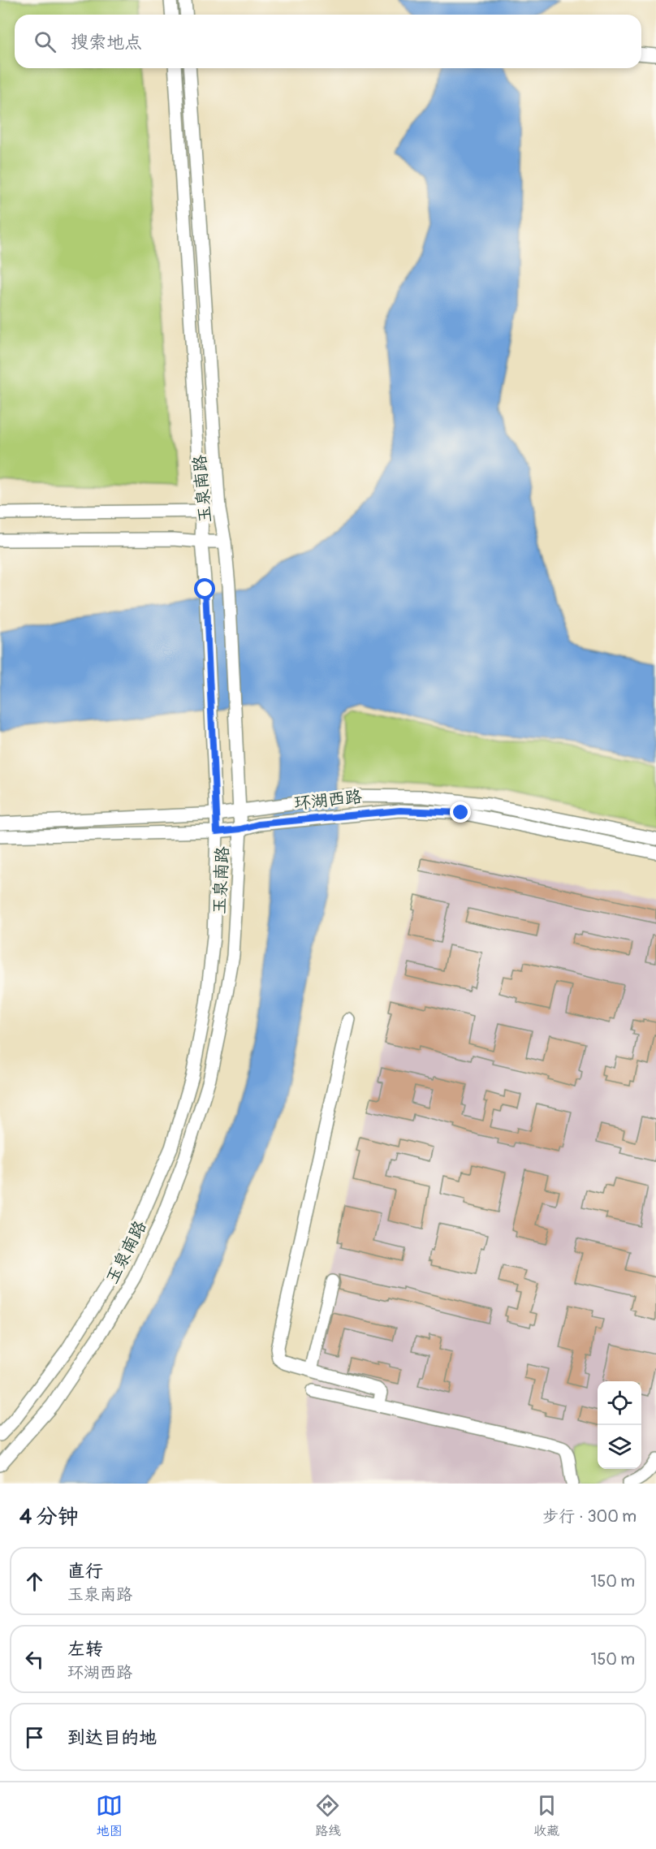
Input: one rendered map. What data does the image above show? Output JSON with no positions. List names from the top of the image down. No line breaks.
{"streets":{"street":["玉泉南路","环湖西路"]},"crossings":[["玉泉南路","环湖西路"]],"page":{"search":"搜索地点","heading":["4 分钟","步行 · 300 m"],"list":[["直行","玉泉南路","150 m"],["左转","环湖西路","150 m"],"到达目的地"],"nav":["地图","路线","收藏"]}}
